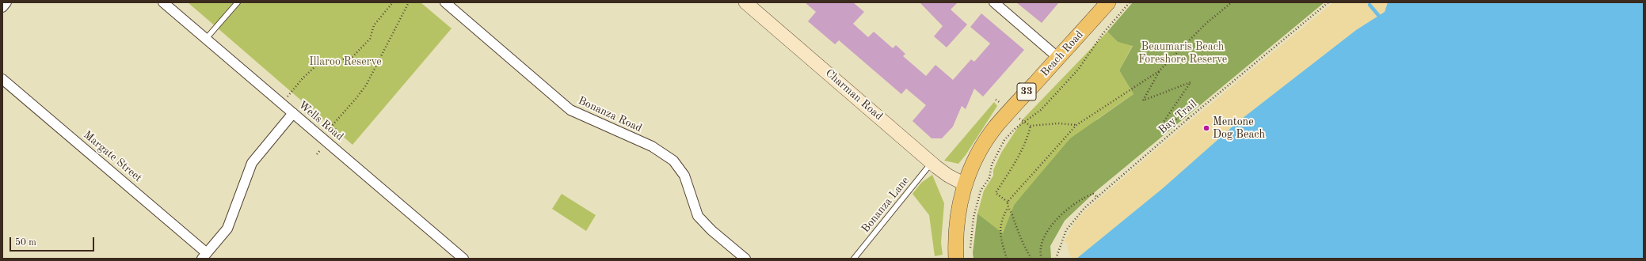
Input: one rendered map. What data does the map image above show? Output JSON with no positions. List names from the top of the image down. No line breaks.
{"streets":{"main road":["Beach Road","33","Charman Road"],"street":["Bonanza Road","Wells Road","Margate Street"],"lane":["Bonanza Lane"],"path":["Bay Trail"]},"crossings":[["Beach Road","Charman Road"],["Charman Road","Bonanza Lane"]],"parks":["Beaumaris Beach Foreshore Reserve","Illaroo Reserve"],"places":["Mentone Dog Beach"],"scale_bar":"50 m"}
